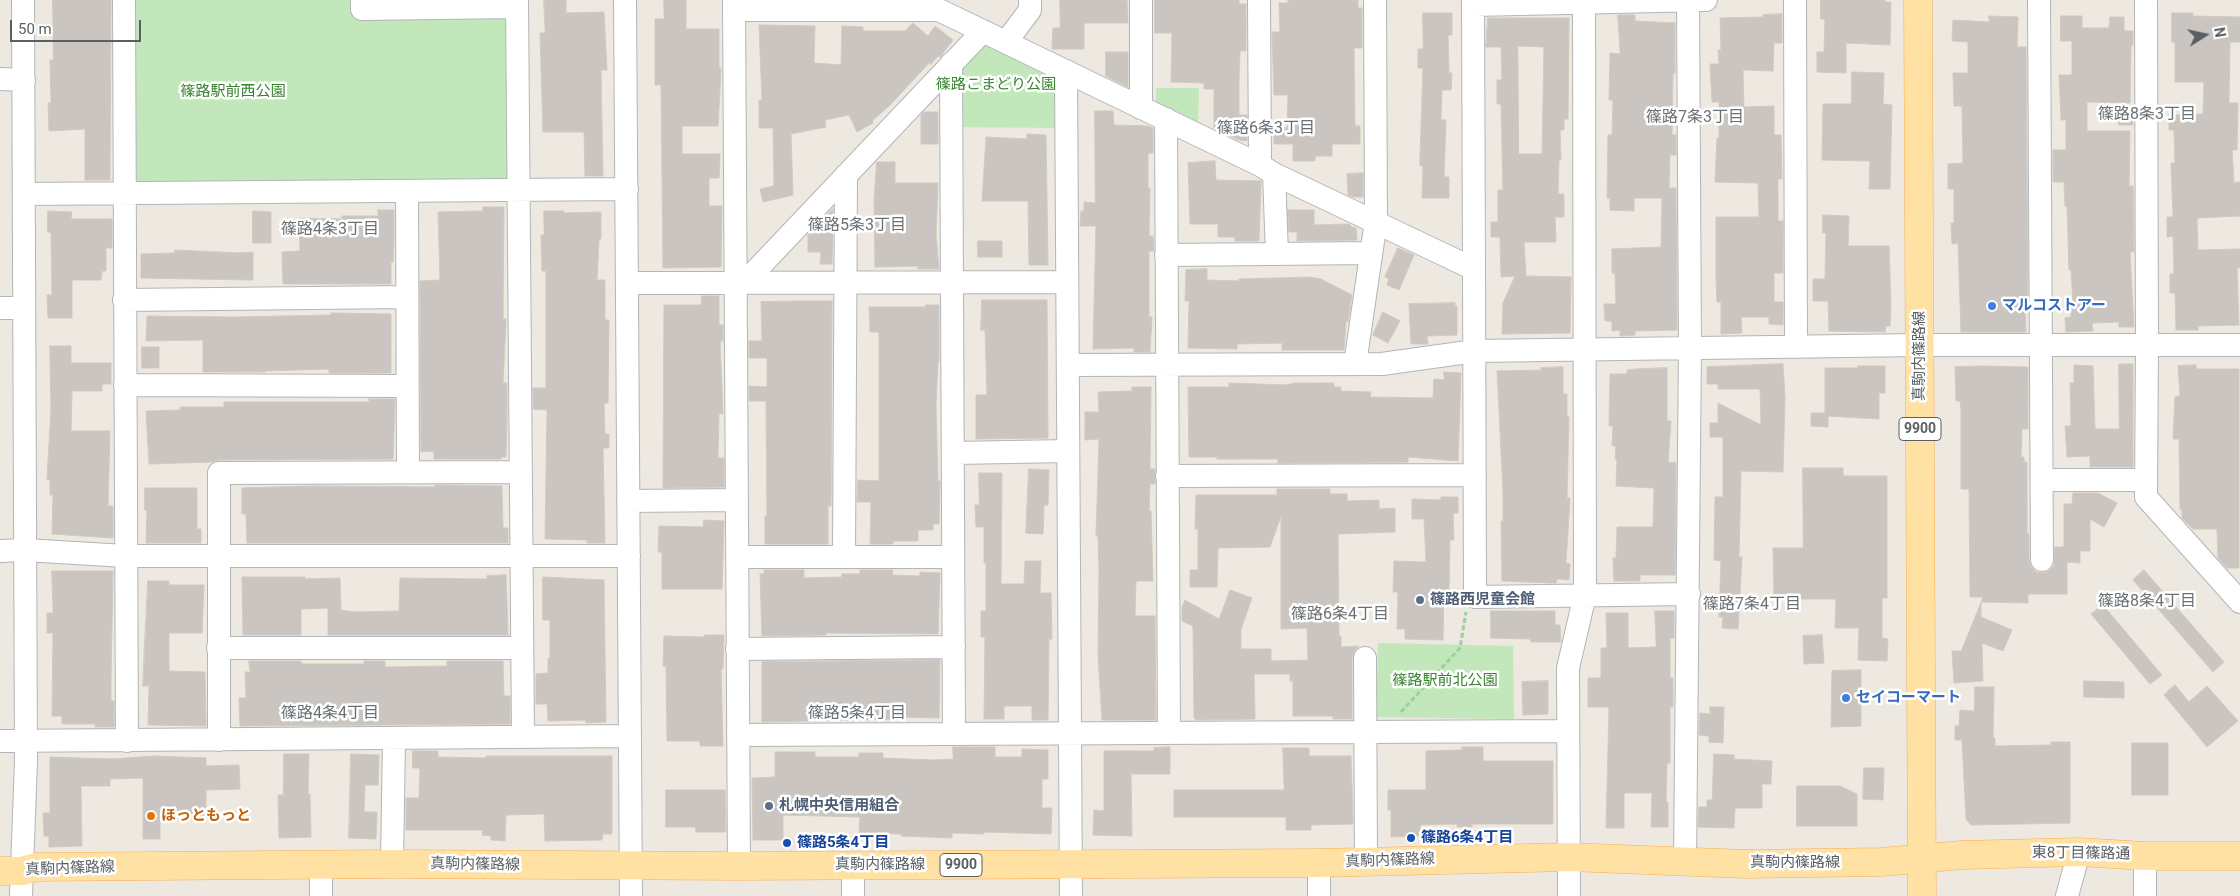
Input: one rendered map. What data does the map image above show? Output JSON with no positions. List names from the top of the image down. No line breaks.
{"streets":{"main road":["真駒内篠路線","9900","東8丁目篠路通"]},"crossings":[["真駒内篠路線","東8丁目篠路通"]],"districts":["篠路8条3丁目","篠路7条3丁目","篠路6条3丁目","篠路5条3丁目","篠路4条3丁目","篠路8条4丁目","篠路7条4丁目","篠路6条4丁目","篠路4条4丁目","篠路5条4丁目"],"parks":["篠路こまどり公園","篠路駅前西公園","篠路駅前北公園"],"places":["マルコストアー","篠路西児童会館","セイコーマート","札幌中央信用組合","ほっともっと","篠路6条4丁目","篠路5条4丁目"],"scale_bar":"50 m","north":"right"}
